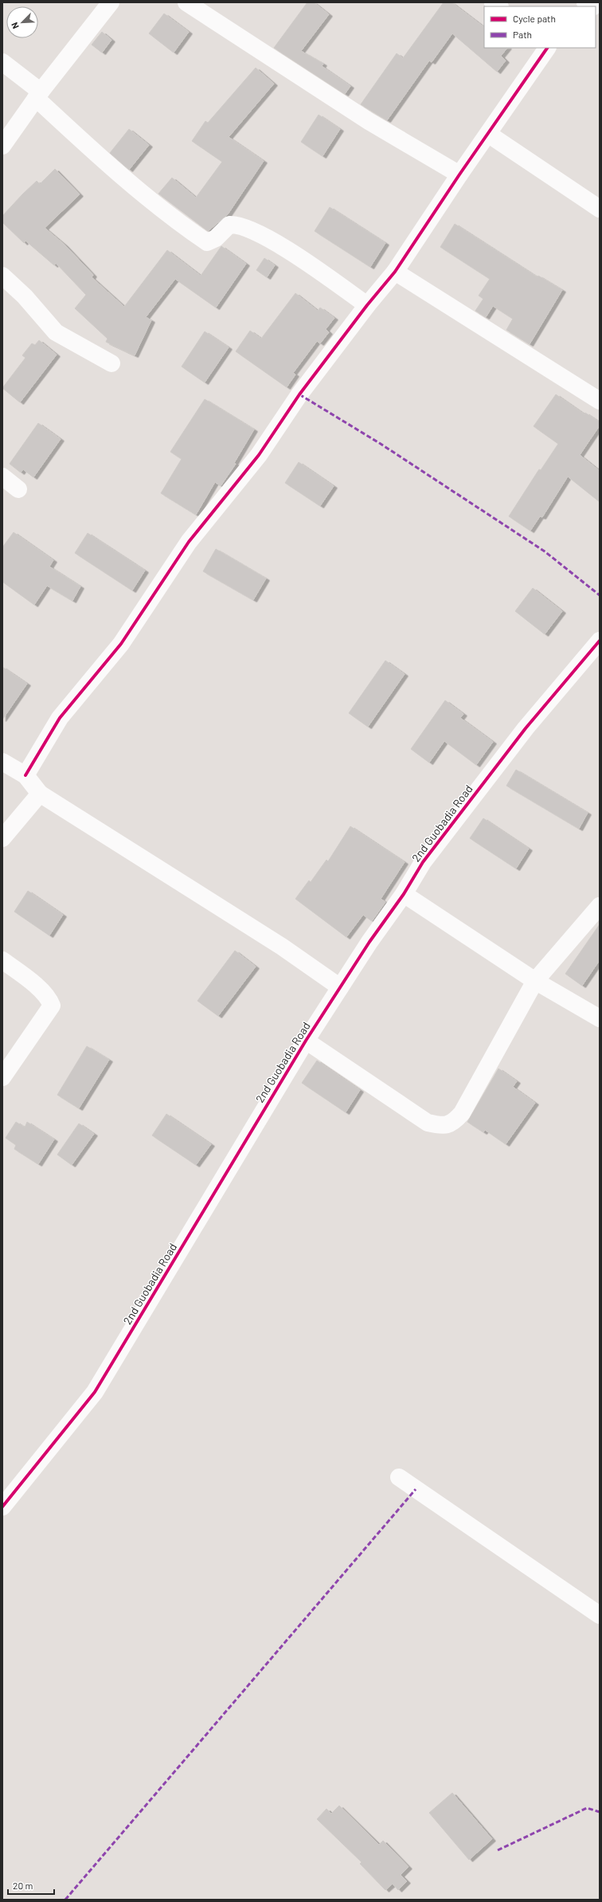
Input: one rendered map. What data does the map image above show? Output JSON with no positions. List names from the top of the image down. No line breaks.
{"streets":{"street":["2nd Guobadia Road"]},"legend":["Cycle path","Path"],"scale_bar":"20 m","north":"bottom left"}
